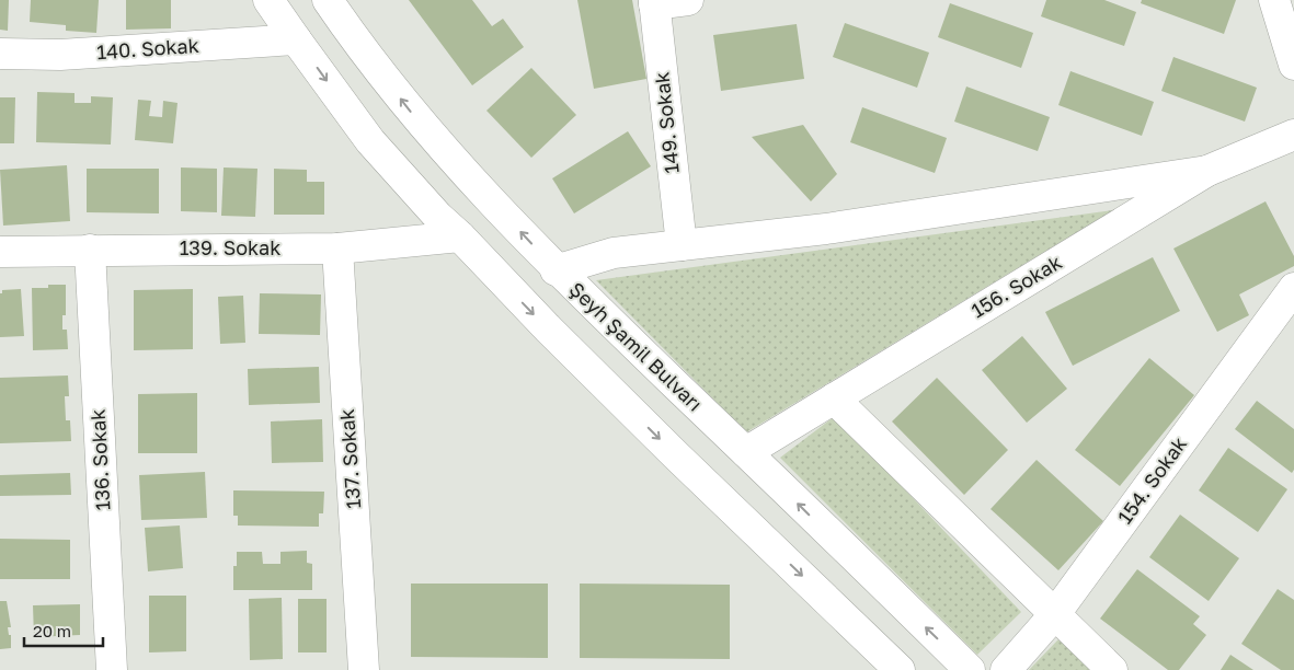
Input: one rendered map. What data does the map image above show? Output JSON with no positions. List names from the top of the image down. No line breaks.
{"streets":{"street":["140. Sokak","149. Sokak","139. Sokak","156. Sokak","Şeyh Şamil Bulvarı","137. Sokak","136. Sokak","154. Sokak"]},"crossings":[["139. Sokak","137. Sokak"],["139. Sokak","136. Sokak"],["156. Sokak","Şeyh Şamil Bulvarı"]],"scale_bar":"20 m"}
